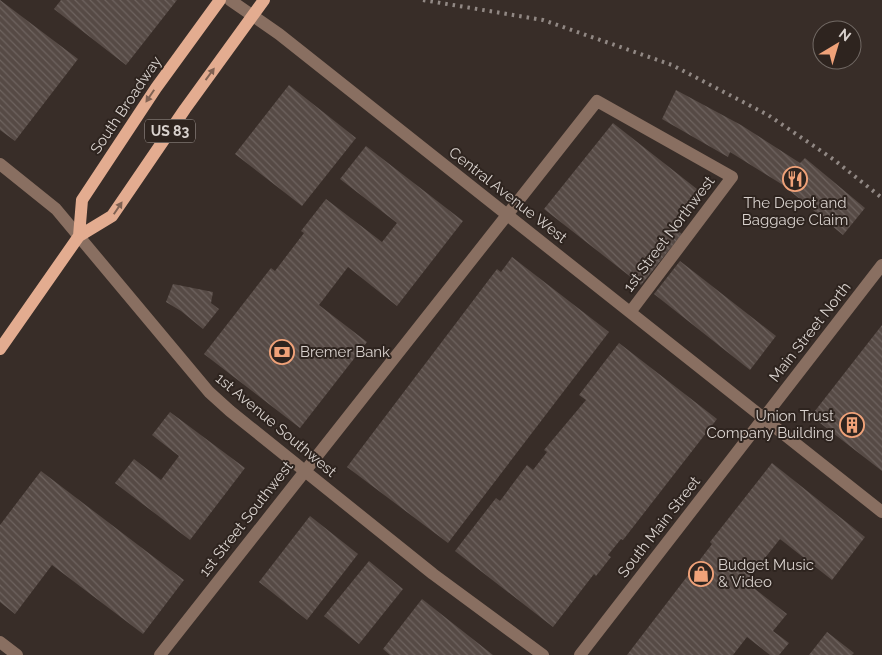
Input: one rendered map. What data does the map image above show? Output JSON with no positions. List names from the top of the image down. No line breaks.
{"streets":{"main road":["South Broadway","US 83"],"street":["Central Avenue West","1st Street Northwest","Main Street North","1st Avenue Southwest","1st Street Southwest","South Main Street"]},"crossings":[["South Broadway","US 83"],["South Broadway","1st Avenue Southwest"],["US 83","Central Avenue West"],["US 83","1st Avenue Southwest"],["Central Avenue West","1st Street Northwest"],["Central Avenue West","Main Street North"],["Central Avenue West","1st Street Southwest"],["Central Avenue West","South Main Street"],["1st Street Northwest","1st Street Southwest"],["Main Street North","South Main Street"],["1st Avenue Southwest","1st Street Southwest"]],"places":{"restaurant":["The Depot and Baggage Claim"],"bank":["Bremer Bank"],"building":["Union Trust Company Building"],"shop":["Budget Music & Video"]},"north":"top right"}
